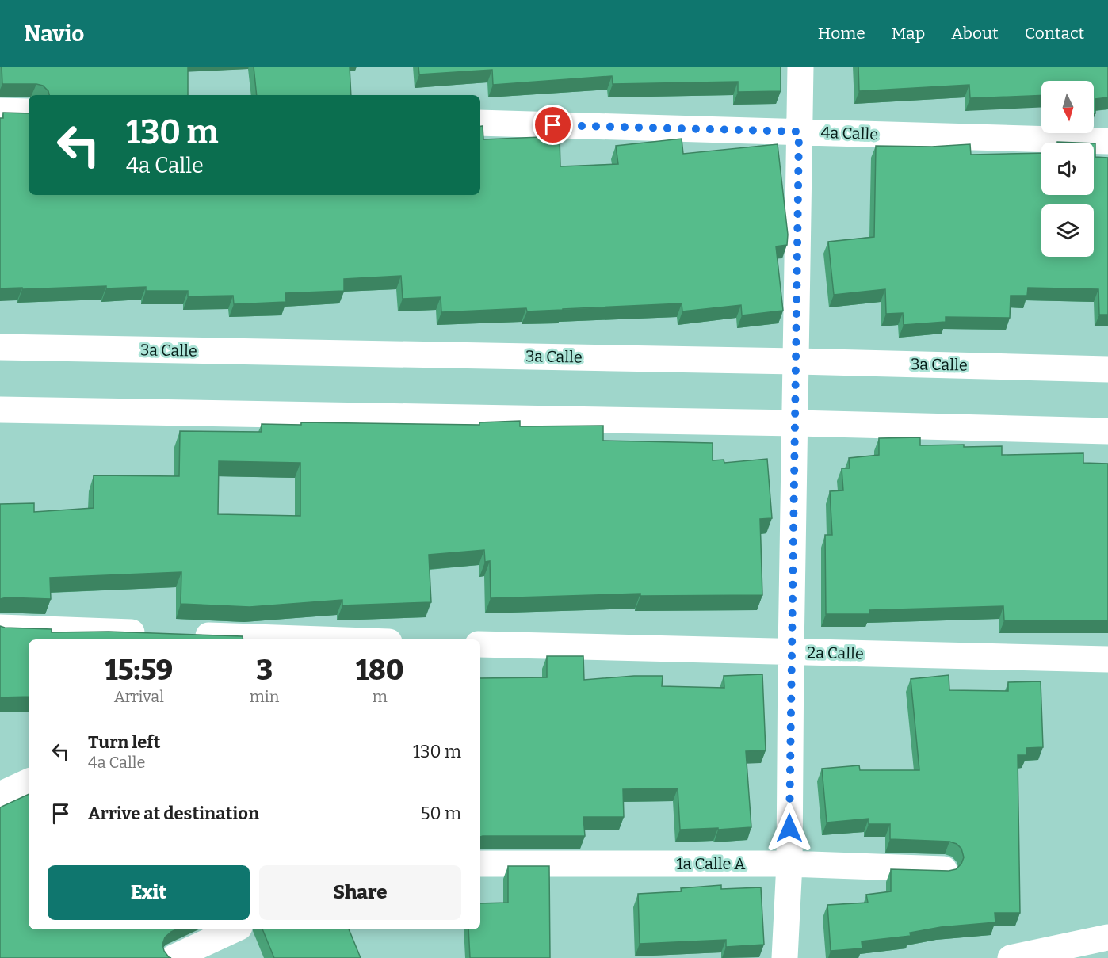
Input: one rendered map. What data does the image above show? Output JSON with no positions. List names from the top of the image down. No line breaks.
{"streets":{"street":["4a Calle","3a Calle","2a Calle","1a Calle A"]},"north":"bottom","page":{"header":"Navio","nav":["Home","Map","About","Contact"],"turn":["130 m","4a Calle"],"eta":["15:59","Arrival","3","min","180","m"],"list":[{"name":"Turn left","note":"4a Calle","value":"130 m"},{"name":"Arrive at destination","value":"50 m"}],"buttons":["Exit","Share"]}}
